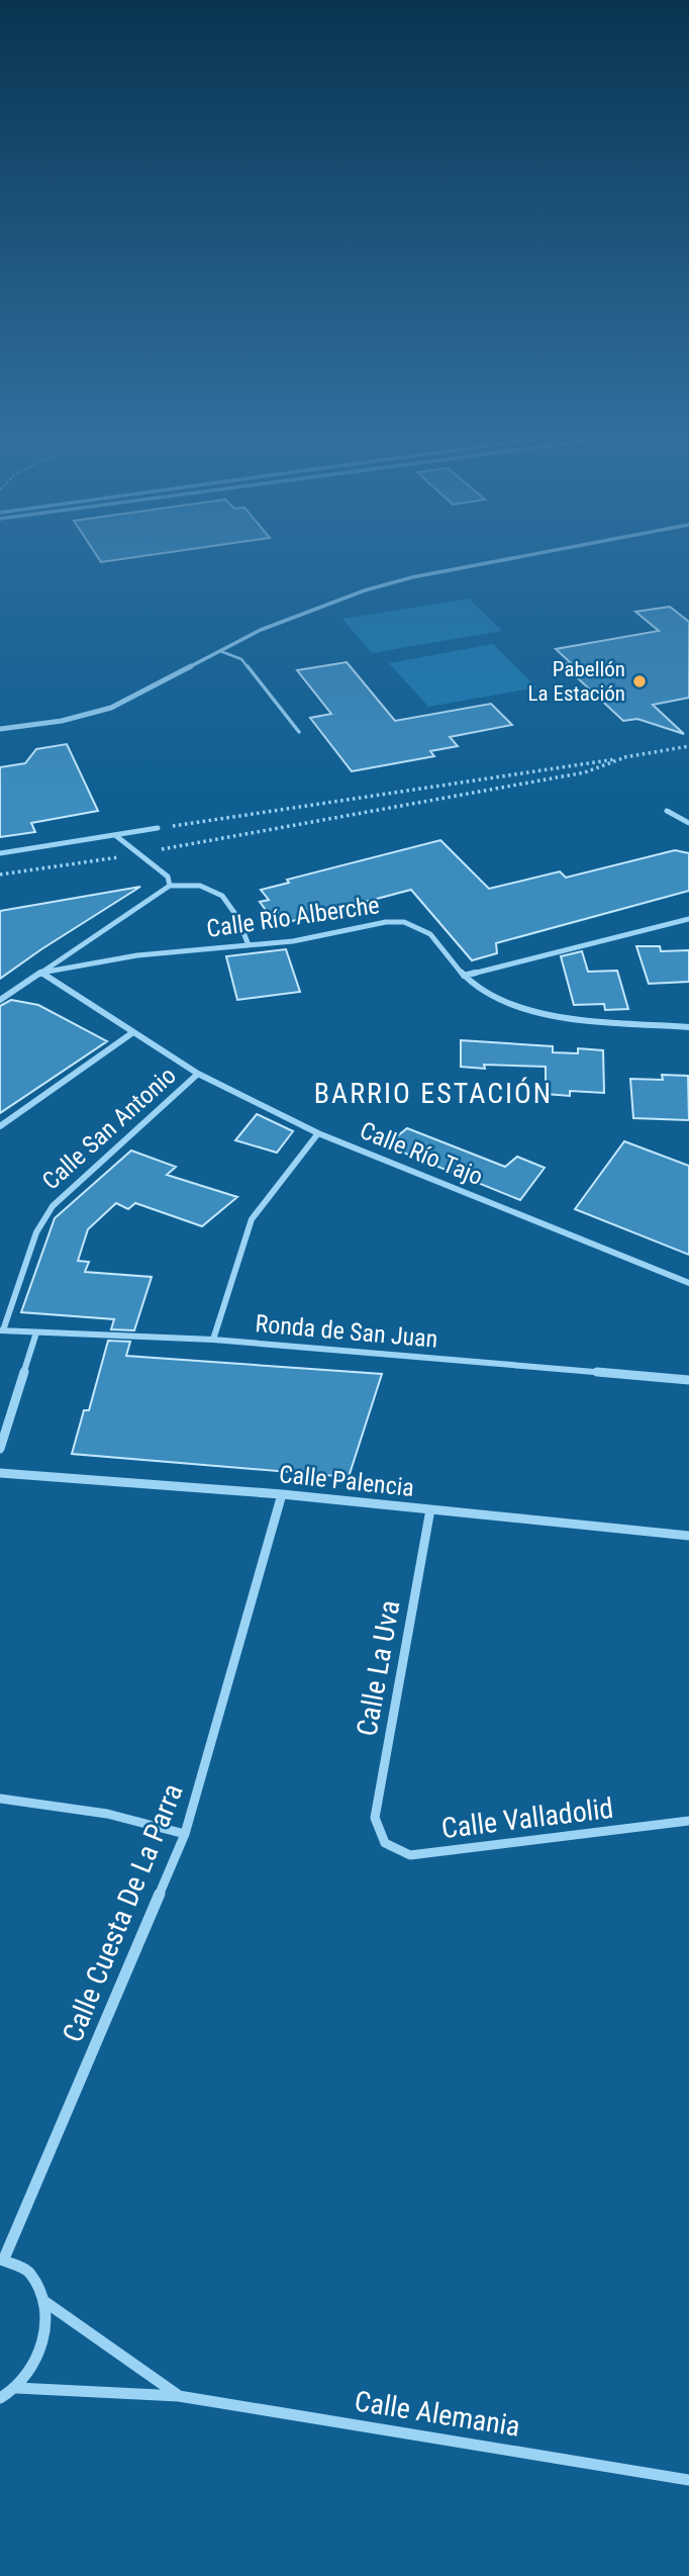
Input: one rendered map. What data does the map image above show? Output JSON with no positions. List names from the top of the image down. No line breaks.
{"streets":{"street":["Calle Río Alberche","Calle San Antonio","Calle Río Tajo","Ronda de San Juan","Calle Palencia","Calle La Uva","Calle Valladolid","Calle Cuesta De La Parra","Calle Alemania"]},"crossings":[["Calle Río Alberche","Calle Río Tajo"],["Calle San Antonio","Calle Río Tajo"],["Calle San Antonio","Ronda de San Juan"],["Calle Palencia","Calle La Uva"],["Calle Palencia","Calle Cuesta De La Parra"],["Calle La Uva","Calle Valladolid"]],"districts":["BARRIO ESTACIÓN"],"places":["Pabellón La Estación"]}
